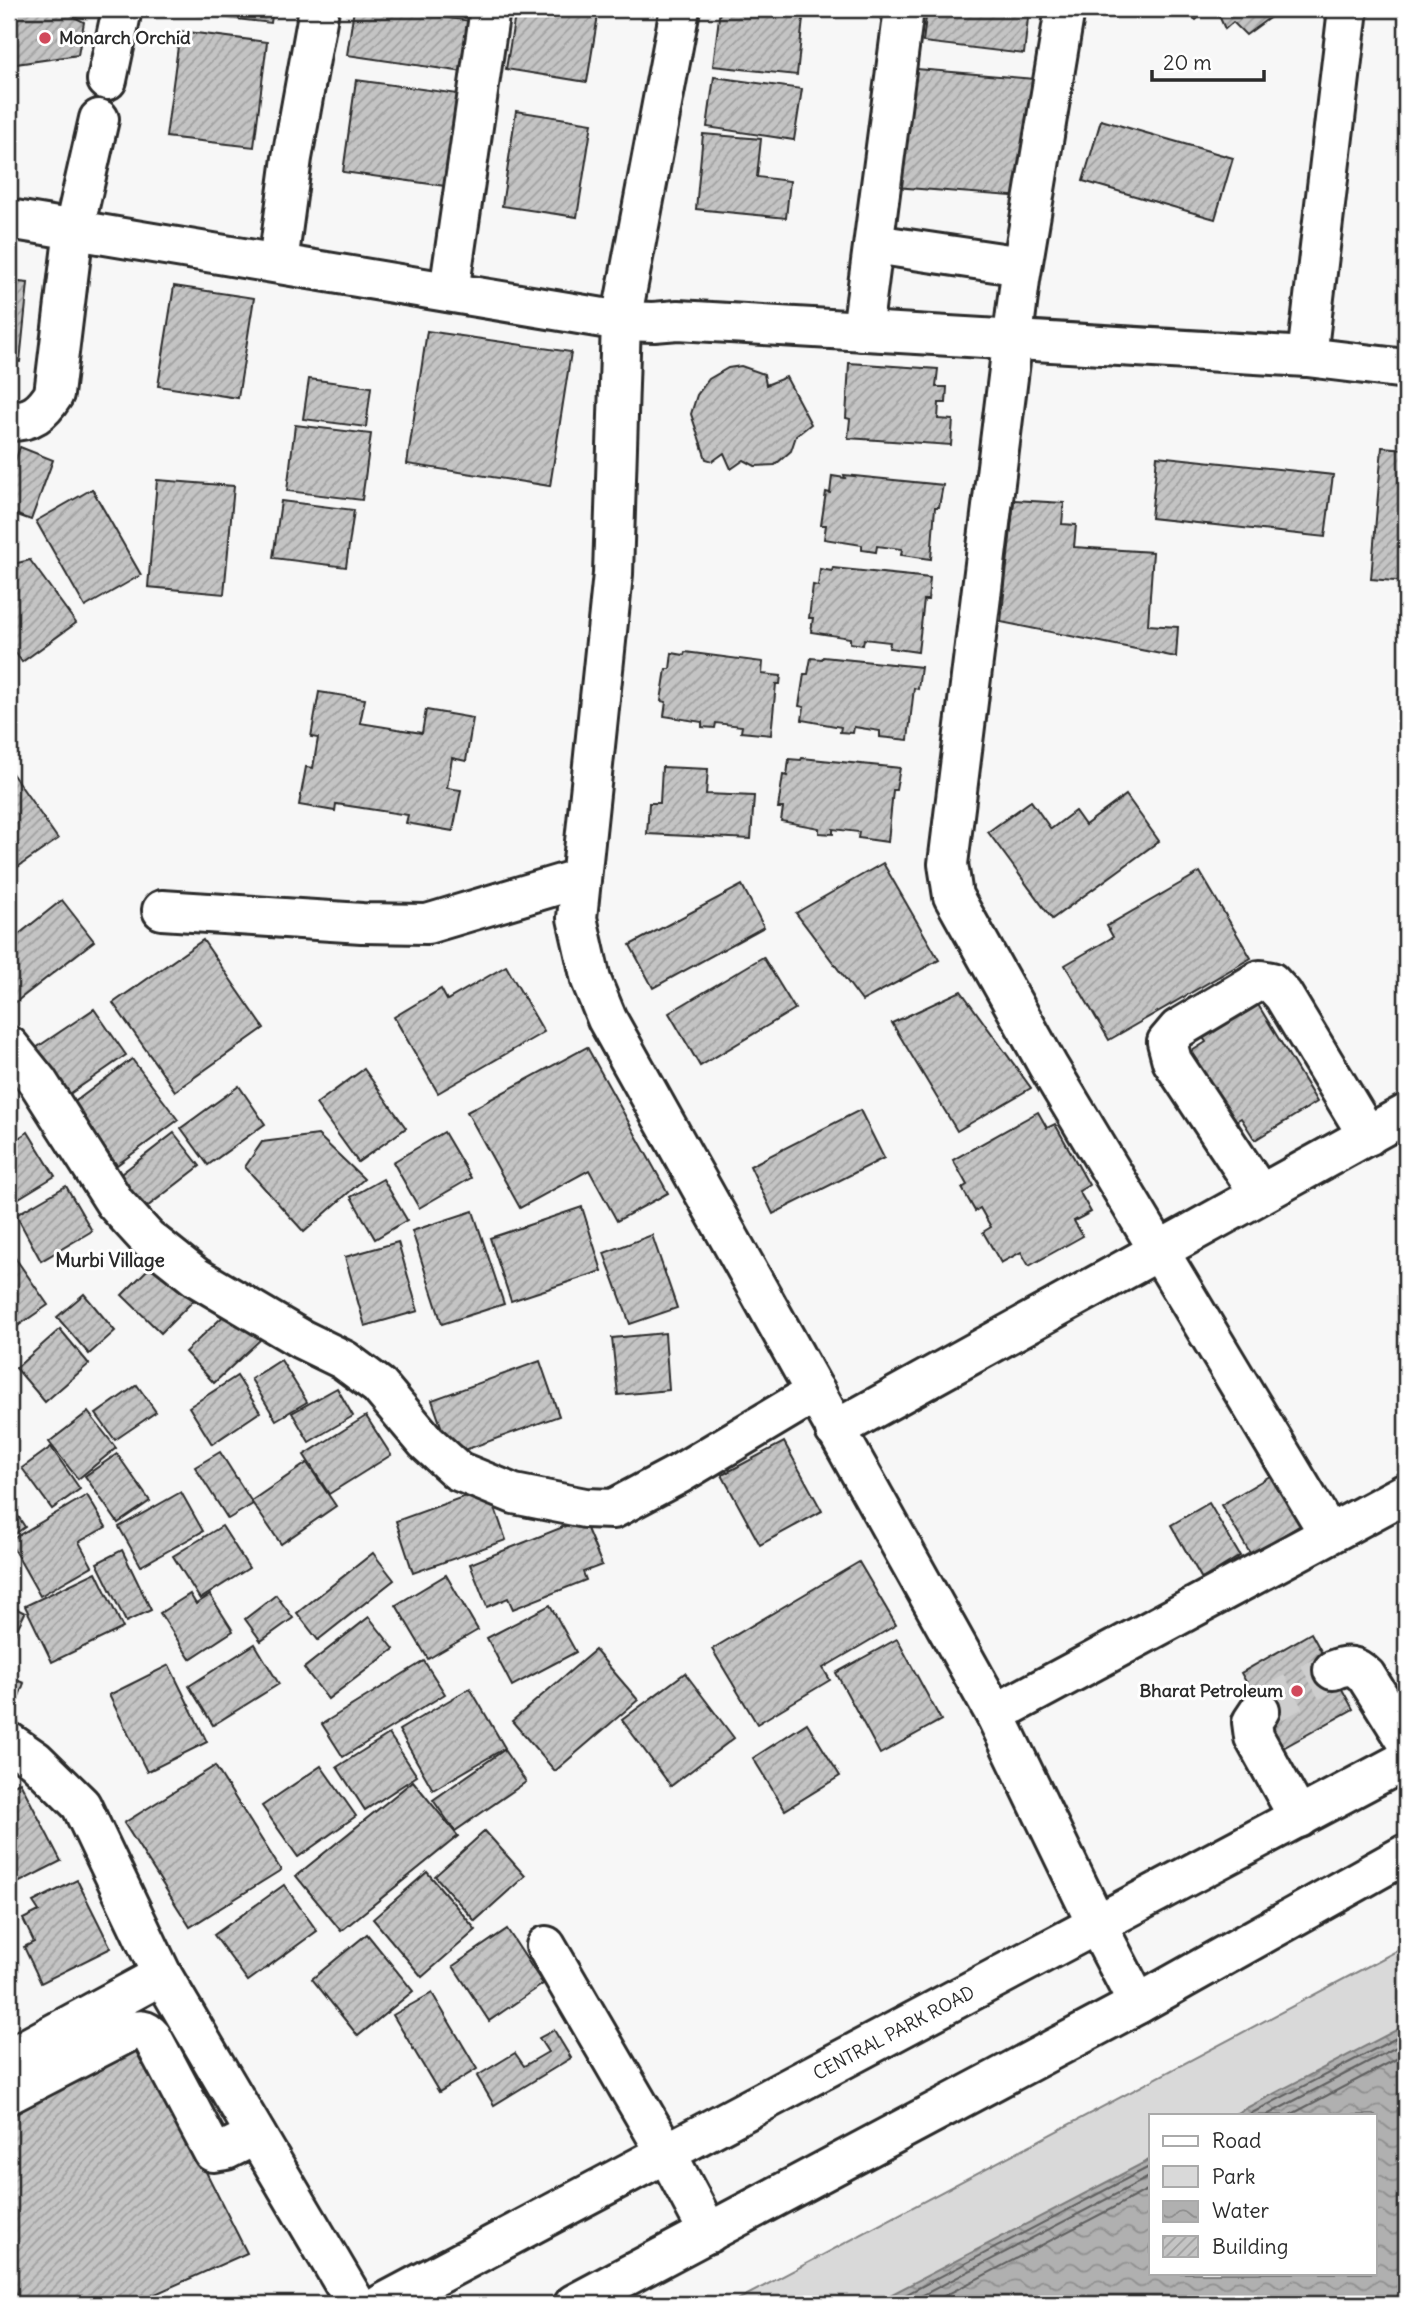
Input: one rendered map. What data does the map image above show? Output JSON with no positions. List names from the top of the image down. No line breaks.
{"streets":{"street":["CENTRAL PARK ROAD"]},"districts":["Murbi Village"],"places":["Monarch Orchid","Bharat Petroleum"],"legend":["Road","Park","Water","Building"],"scale_bar":"20 m"}
